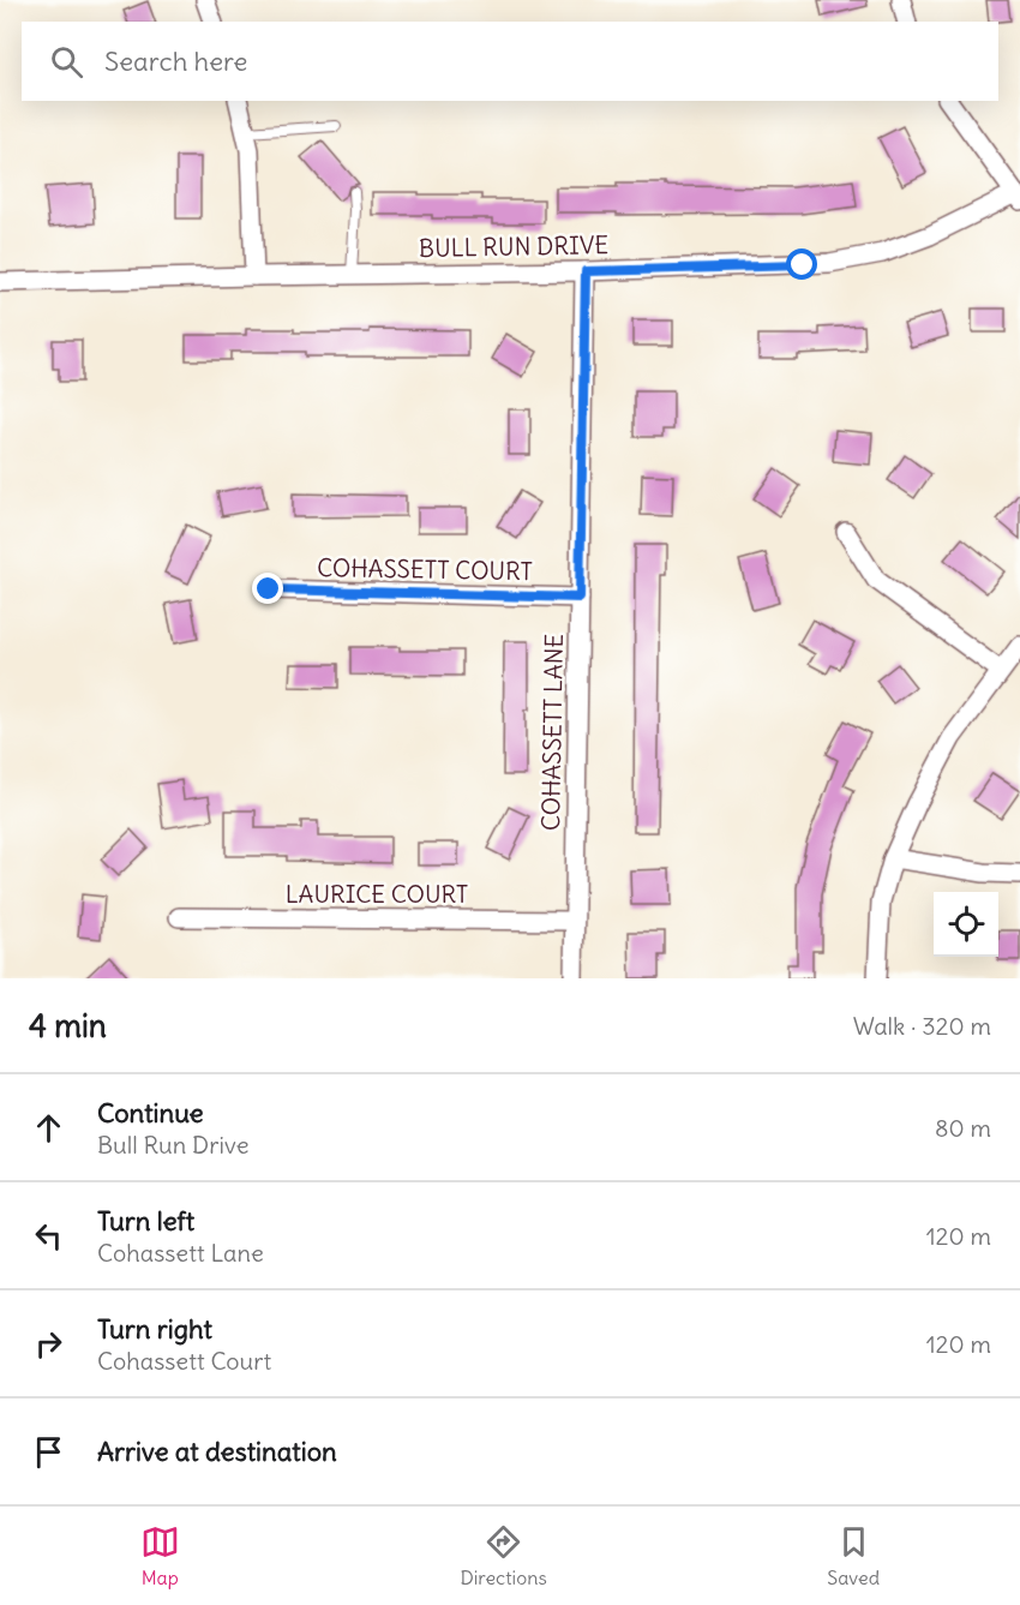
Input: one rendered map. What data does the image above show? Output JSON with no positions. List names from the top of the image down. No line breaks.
{"streets":{"street":["BULL RUN DRIVE","COHASSETT COURT","COHASSETT LANE","LAURICE COURT"]},"crossings":[["BULL RUN DRIVE","COHASSETT LANE"],["COHASSETT COURT","COHASSETT LANE"],["COHASSETT LANE","LAURICE COURT"]],"page":{"search":"Search here","heading":["4 min","Walk · 320 m"],"list":[["Continue","Bull Run Drive","80 m"],["Turn left","Cohassett Lane","120 m"],["Turn right","Cohassett Court","120 m"],"Arrive at destination"],"nav":["Map","Directions","Saved"]}}
